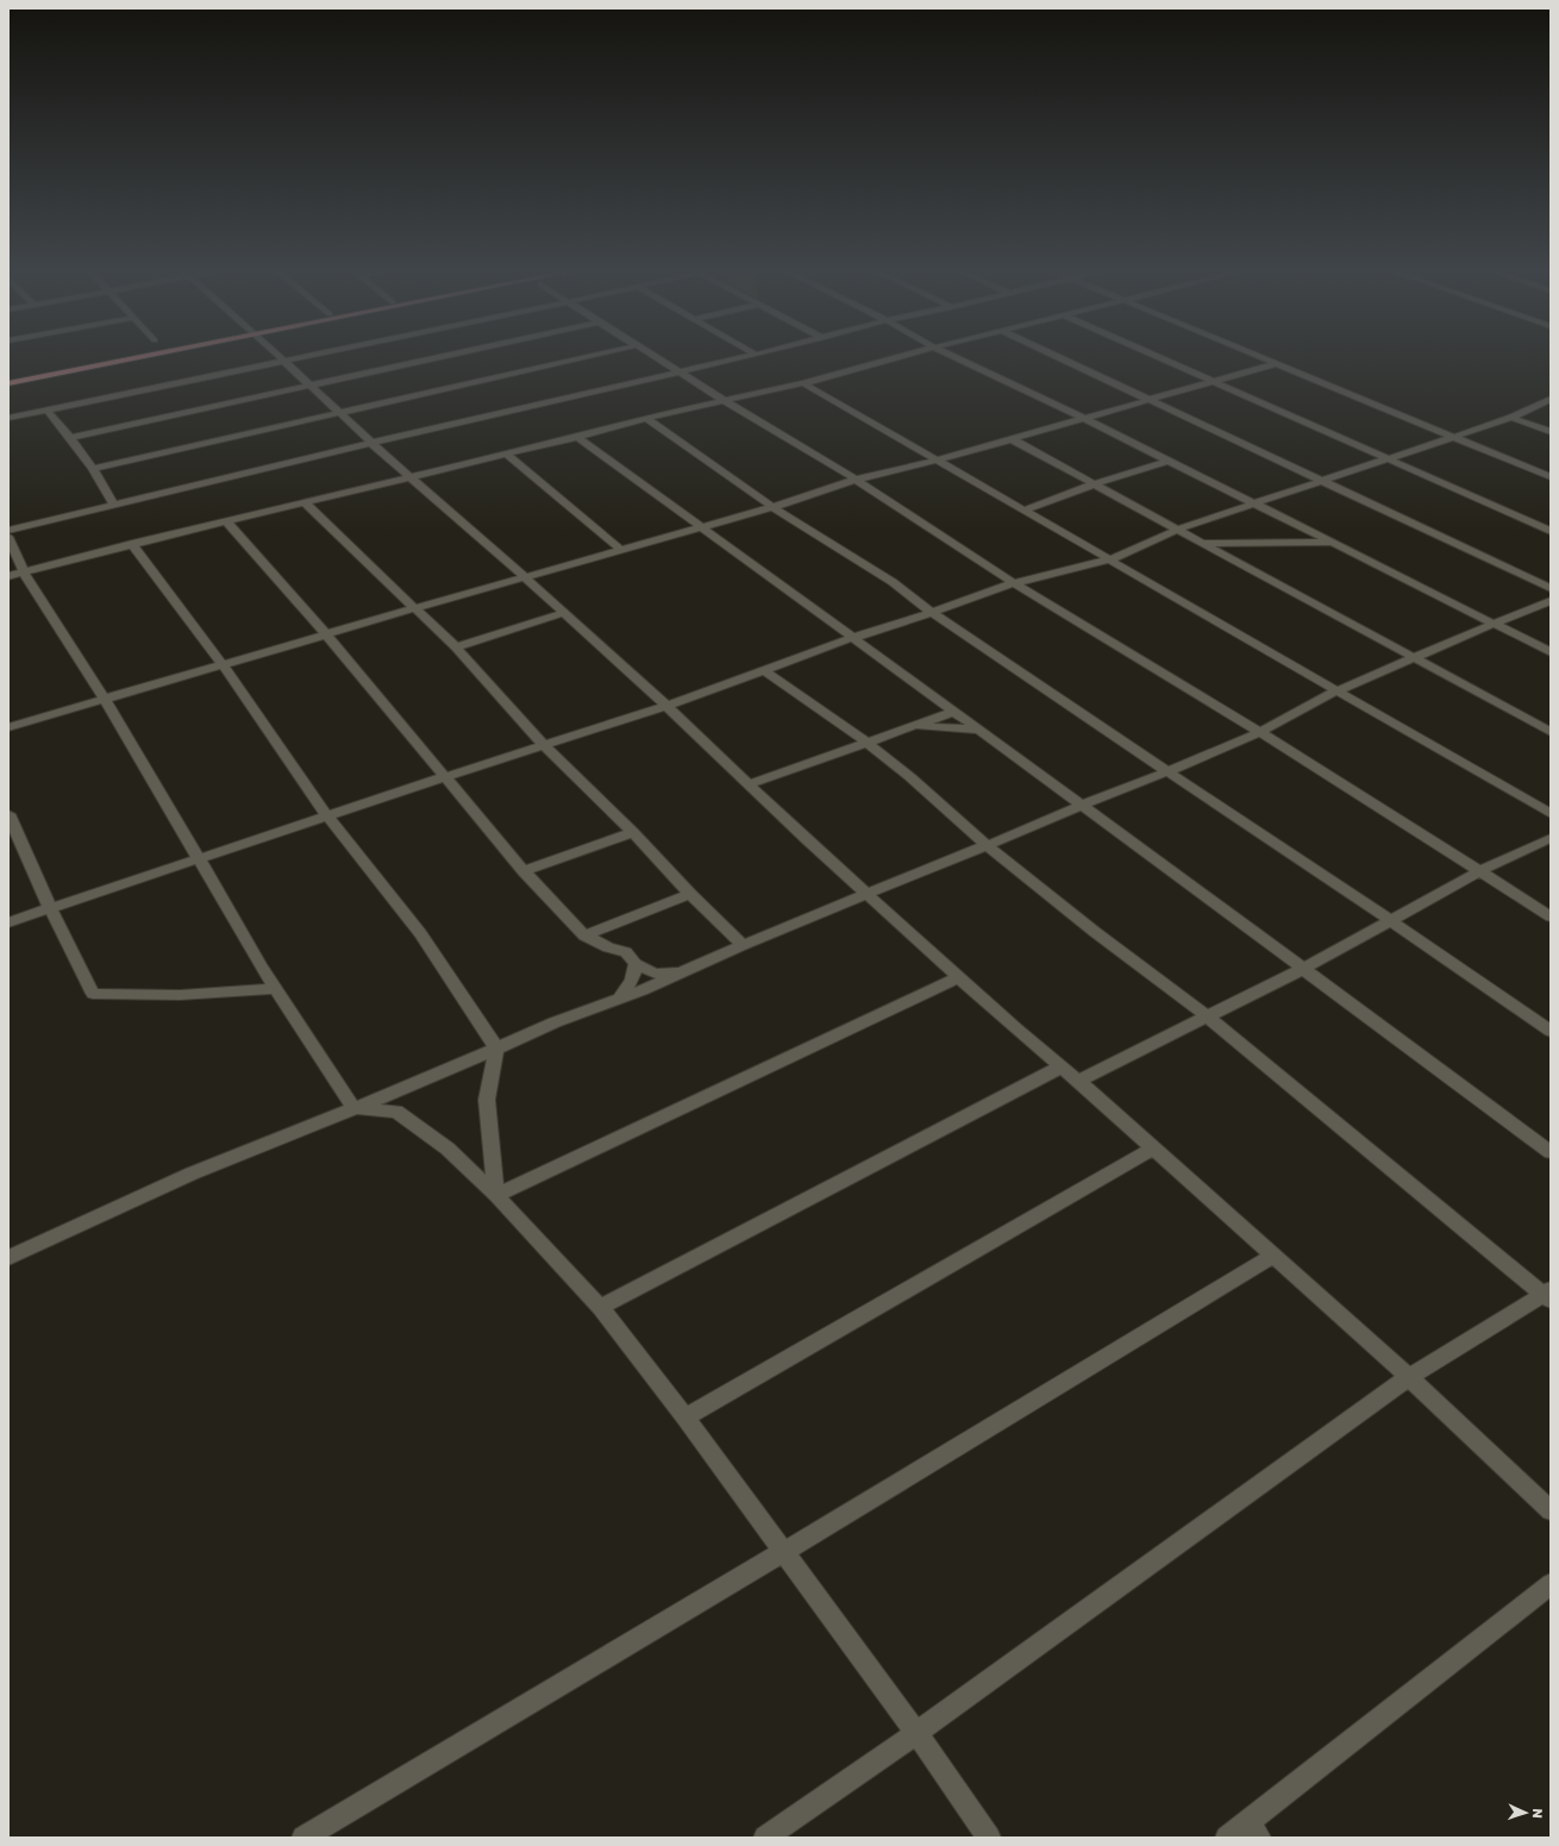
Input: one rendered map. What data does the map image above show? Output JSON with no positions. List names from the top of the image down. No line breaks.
{"north":"right"}
